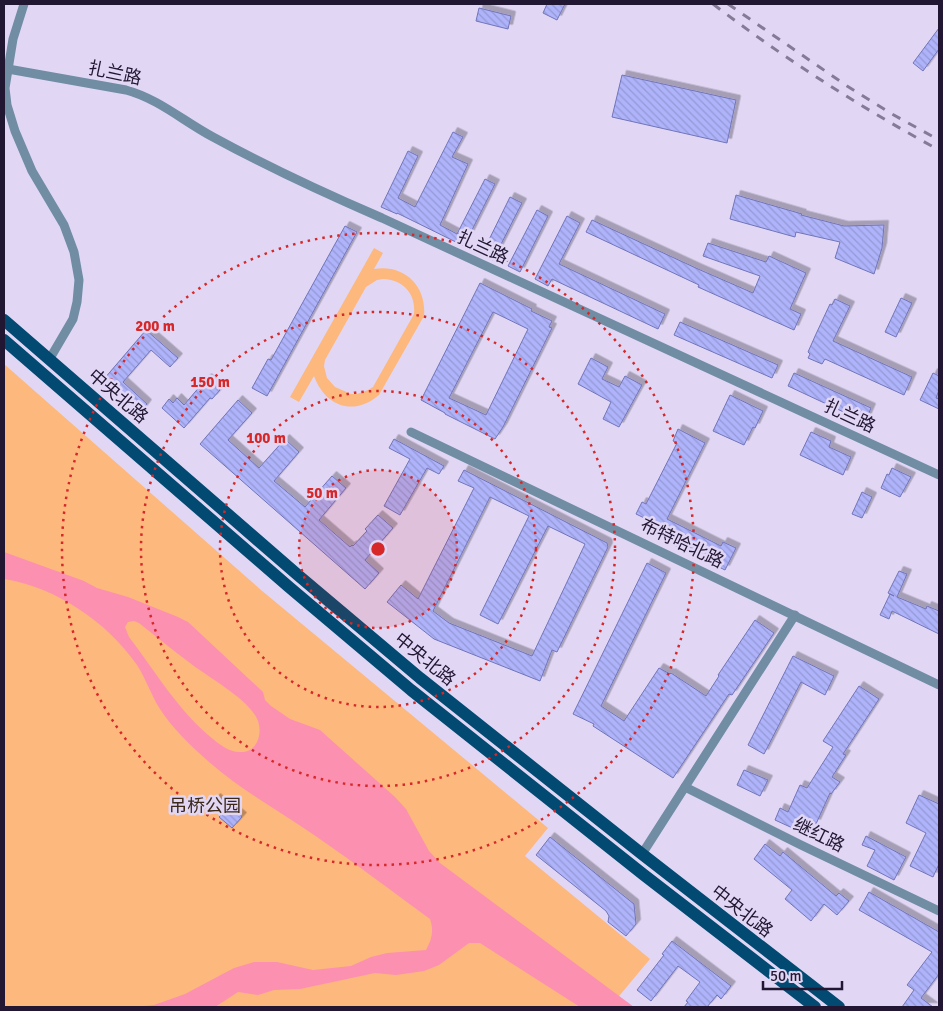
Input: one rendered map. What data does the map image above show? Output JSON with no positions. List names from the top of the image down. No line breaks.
{"streets":{"main road":["中央北路"],"street":["扎兰路","布特哈北路","继红路"]},"parks":["吊桥公园"],"scale_bar":"50 m","rings":["200 m","150 m","100 m","50 m"]}
